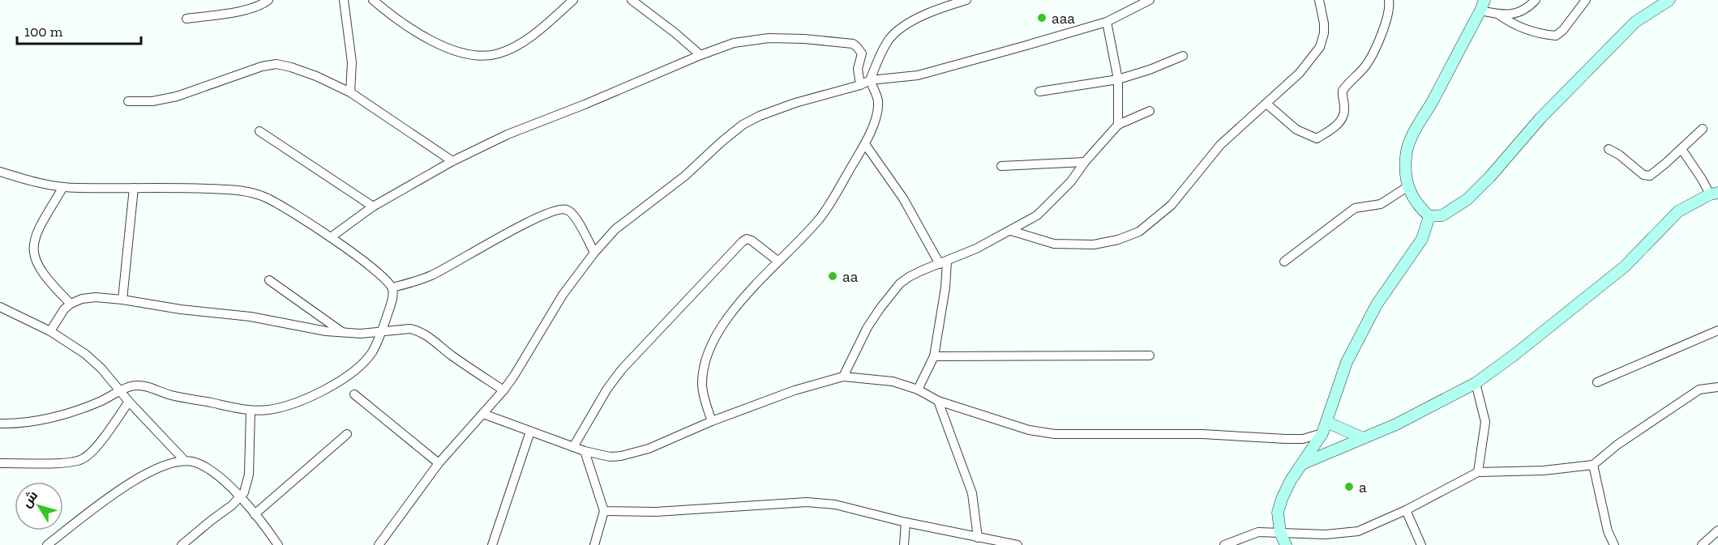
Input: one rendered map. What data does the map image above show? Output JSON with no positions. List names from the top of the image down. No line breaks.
{"places":["aaa","aa","a"],"scale_bar":"100 m","north":"top left"}
